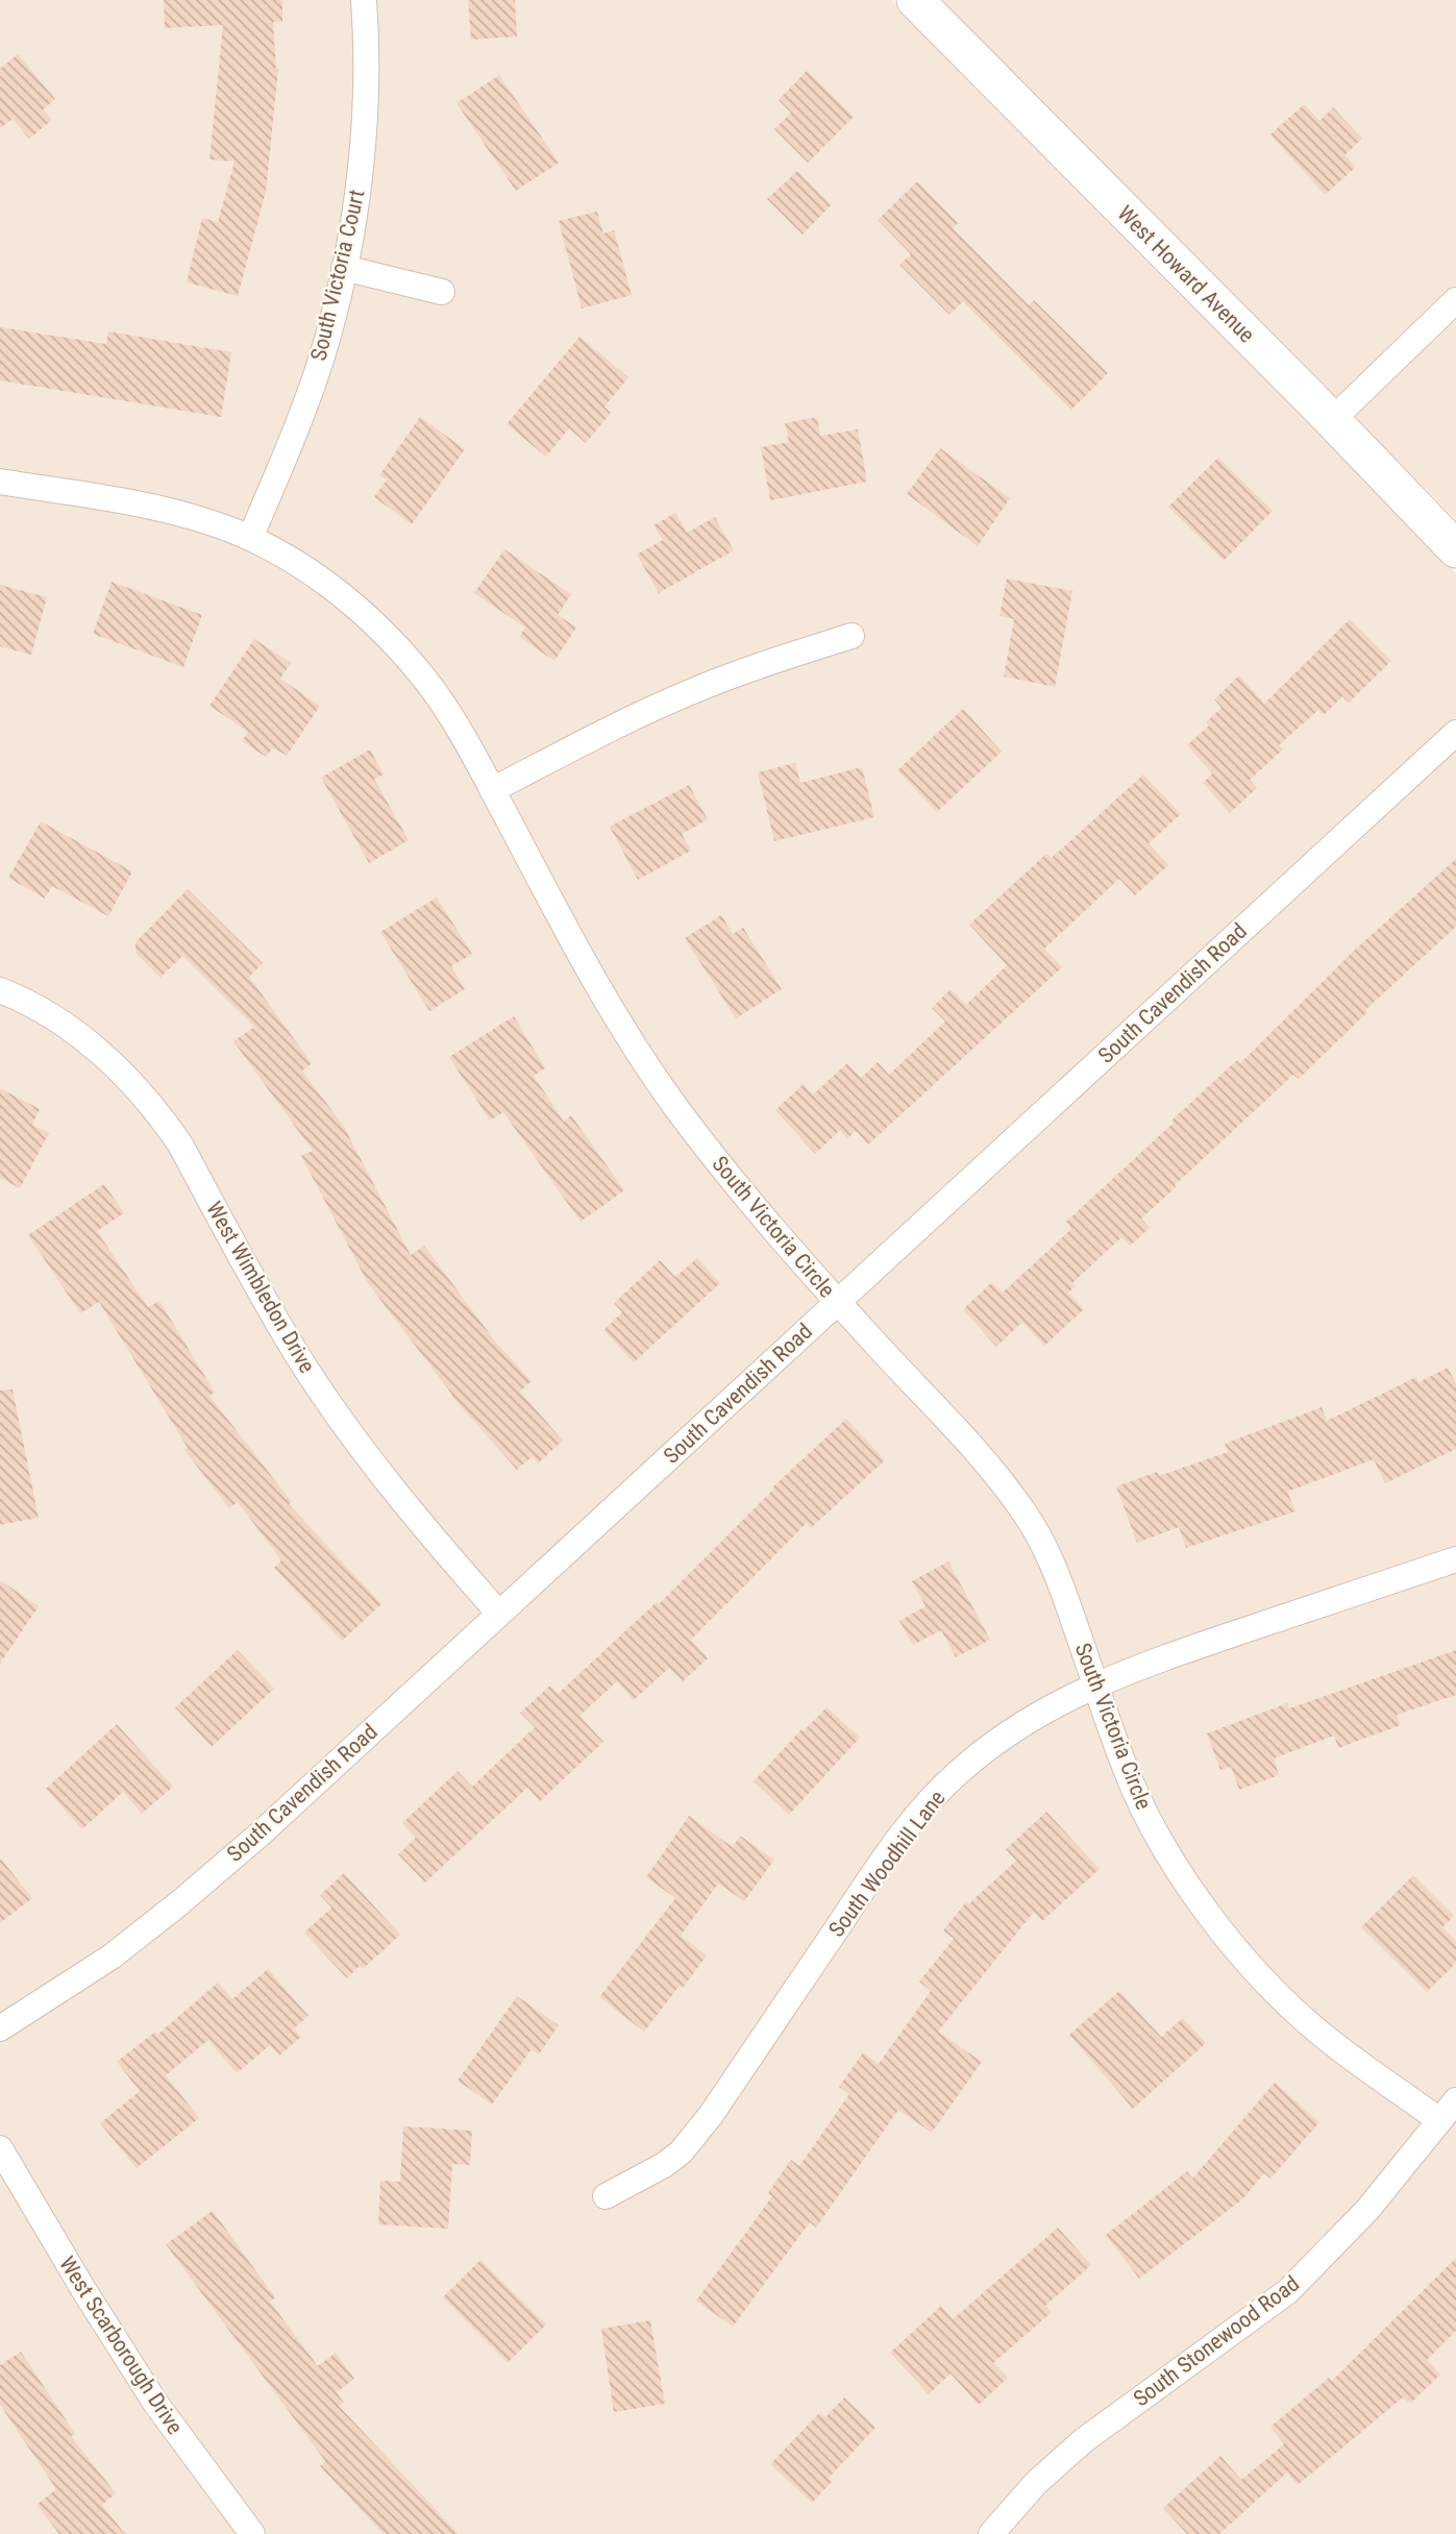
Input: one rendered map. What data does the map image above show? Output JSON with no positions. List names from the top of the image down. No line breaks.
{"streets":{"street":["West Howard Avenue","South Victoria Court","South Cavendish Road","South Victoria Circle","West Wimbledon Drive","South Woodhill Lane","South Stonewood Road","West Scarborough Drive"]},"crossings":[["South Victoria Court","South Victoria Circle"],["South Cavendish Road","South Victoria Circle"],["South Cavendish Road","West Wimbledon Drive"],["South Victoria Circle","South Woodhill Lane"],["South Victoria Circle","South Stonewood Road"]]}
